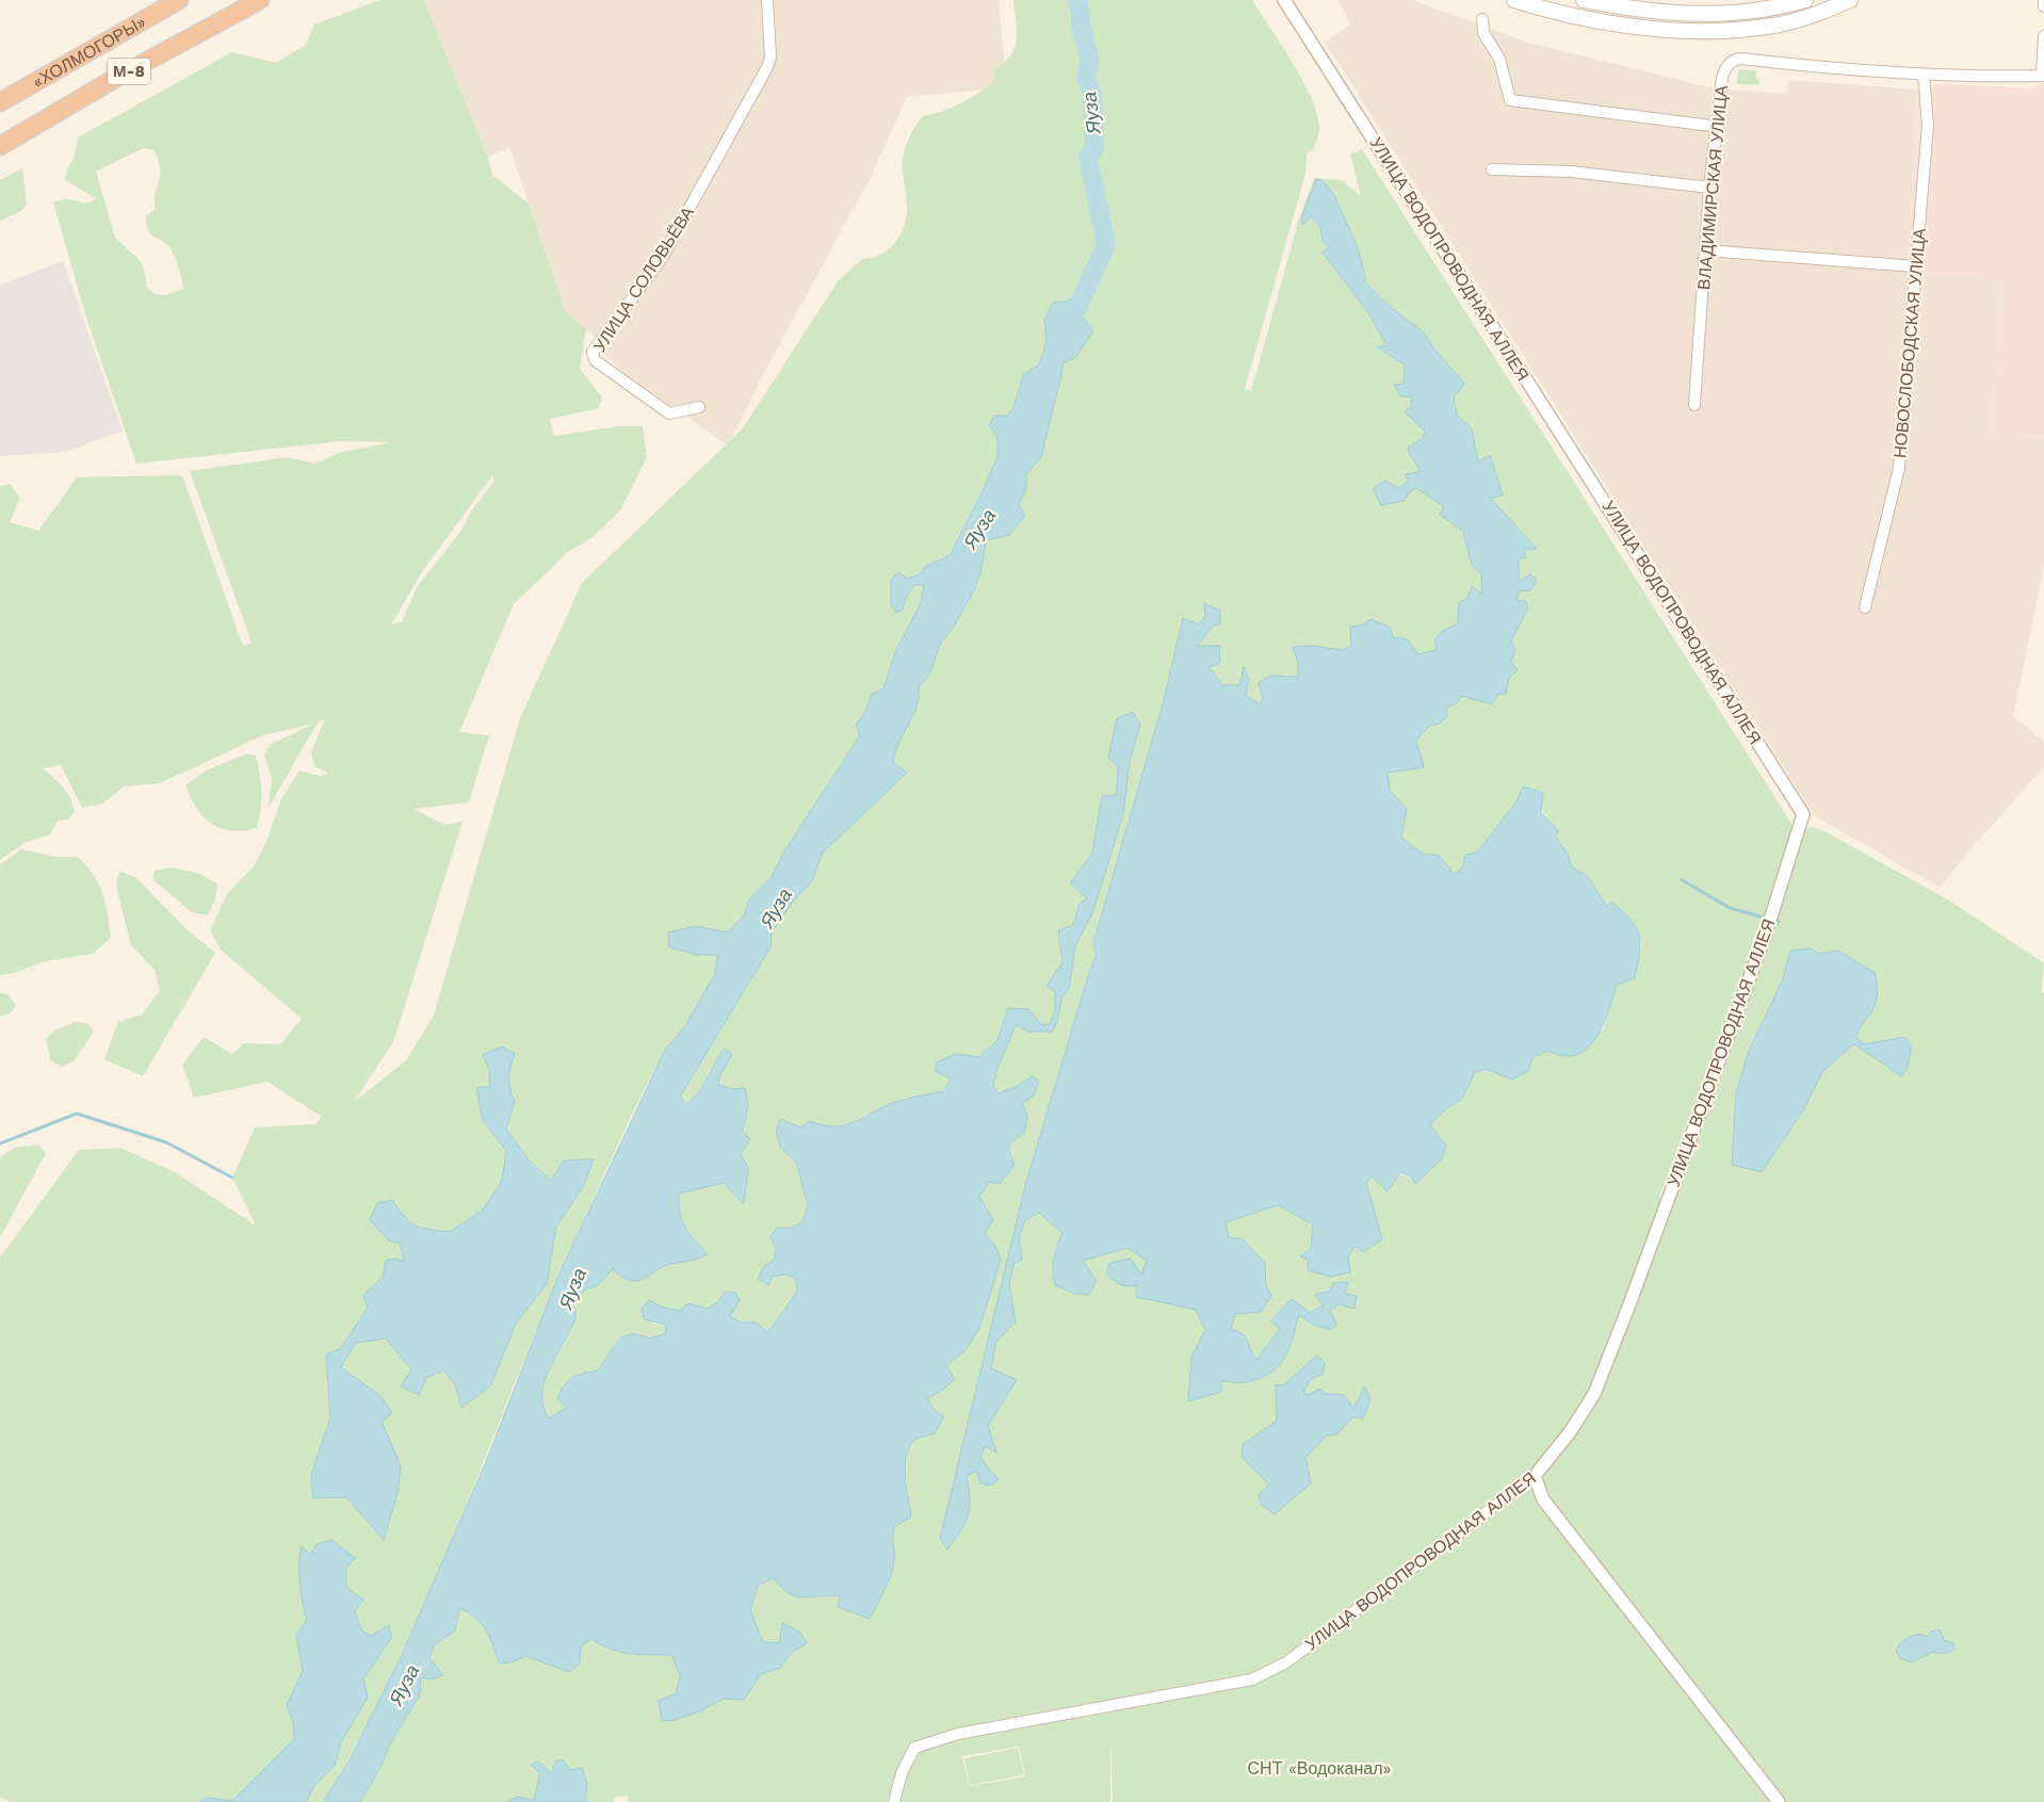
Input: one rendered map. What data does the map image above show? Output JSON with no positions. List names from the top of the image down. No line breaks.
{"streets":{"highway":["«ХОЛМОГОРЫ»","М-8"],"street":["ВЛАДИМИРСКАЯ УЛИЦА","УЛИЦА ВОДОПРОВОДНАЯ АЛЛЕЯ","УЛИЦА СОЛОВЬЁВА","НОВОСЛОБОДСКАЯ УЛИЦА"]},"crossings":[["ВЛАДИМИРСКАЯ УЛИЦА","НОВОСЛОБОДСКАЯ УЛИЦА"]],"water":["Яуза"],"parks":["СНТ «Водоканал»"]}
